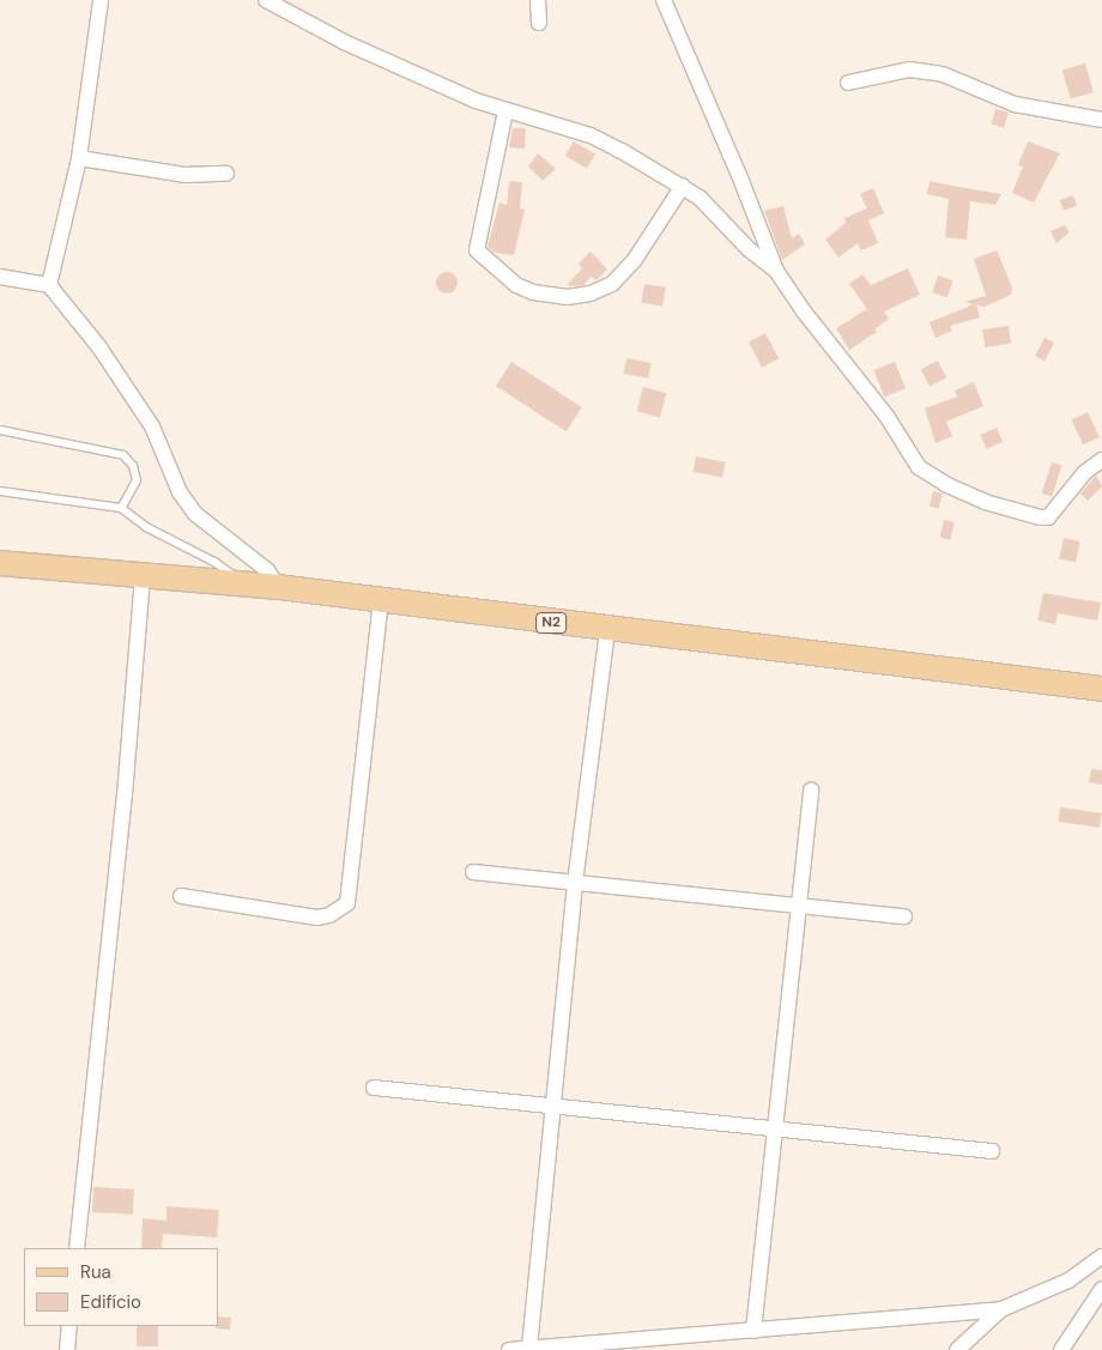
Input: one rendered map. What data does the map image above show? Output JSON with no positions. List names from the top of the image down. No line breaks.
{"streets":{"main road":["N2"]},"legend":["Rua","Edifício"]}
